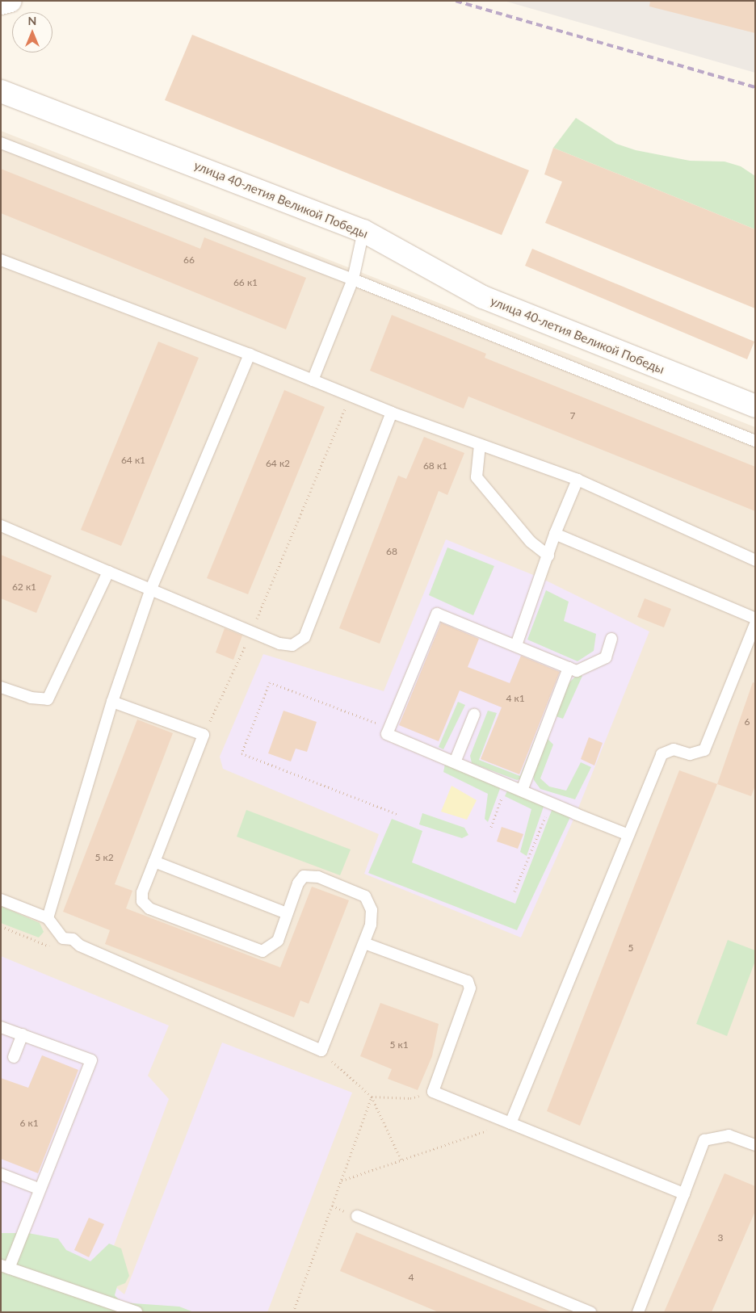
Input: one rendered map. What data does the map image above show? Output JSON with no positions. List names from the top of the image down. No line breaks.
{"streets":{"street":["улица 40-летия Великой Победы"]},"house_numbers":["66","66 к1","7","64 к1","64 к2","68 к1","68","62 к1","4 к1","6","5 к2","5","5 к1","6 к1","3","4"],"north":"top"}
